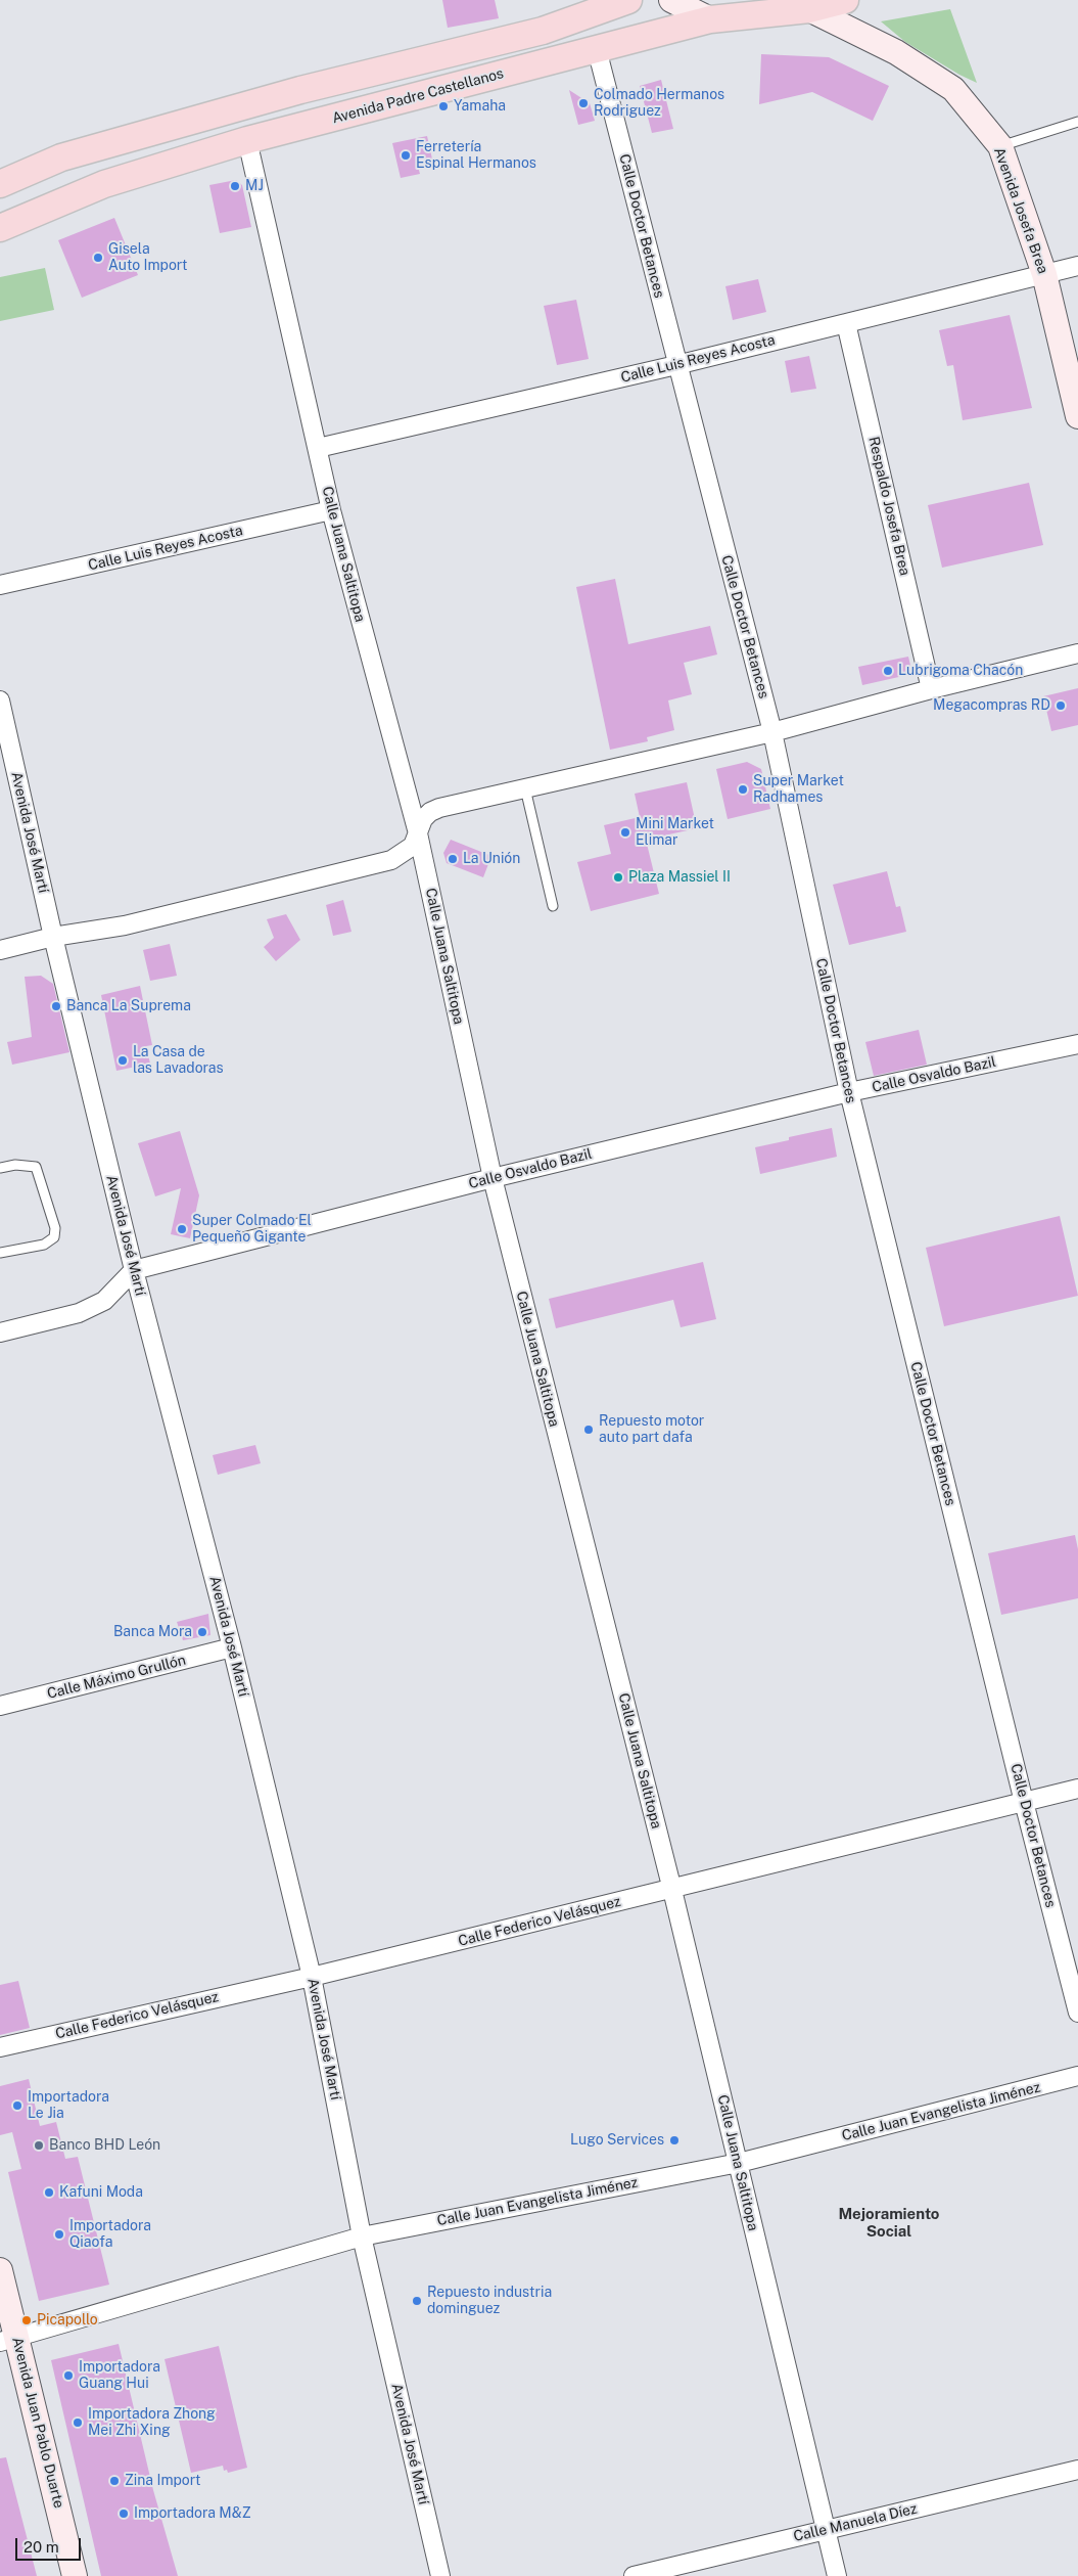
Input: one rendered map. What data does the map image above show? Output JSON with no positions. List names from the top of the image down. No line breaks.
{"streets":{"main road":["Avenida Padre Castellanos","Avenida Josefa Brea","Avenida Juan Pablo Duarte"],"street":["Calle Doctor Betances","Calle Luis Reyes Acosta","Respaldo Josefa Brea","Calle Juana Saltitopa","Avenida José Martí","Calle Osvaldo Bazil","Calle Máximo Grullón","Calle Federico Velásquez","Calle Juan Evangelista Jiménez","Calle Manuela Díez"]},"crossings":[["Avenida Padre Castellanos","Avenida Josefa Brea"],["Avenida Padre Castellanos","Calle Doctor Betances"],["Avenida Padre Castellanos","Calle Juana Saltitopa"],["Avenida Josefa Brea","Calle Luis Reyes Acosta"],["Calle Doctor Betances","Calle Luis Reyes Acosta"],["Calle Doctor Betances","Calle Osvaldo Bazil"],["Calle Doctor Betances","Calle Federico Velásquez"],["Calle Luis Reyes Acosta","Respaldo Josefa Brea"],["Calle Luis Reyes Acosta","Calle Juana Saltitopa"],["Calle Juana Saltitopa","Calle Osvaldo Bazil"],["Calle Juana Saltitopa","Calle Federico Velásquez"],["Calle Juana Saltitopa","Calle Juan Evangelista Jiménez"],["Calle Juana Saltitopa","Calle Manuela Díez"],["Avenida José Martí","Calle Osvaldo Bazil"],["Avenida José Martí","Calle Máximo Grullón"],["Avenida José Martí","Calle Federico Velásquez"],["Avenida José Martí","Calle Juan Evangelista Jiménez"],["Calle Juan Evangelista Jiménez","Avenida Juan Pablo Duarte"]],"districts":["Mejoramiento Social"],"places":["Colmado Hermanos Rodriguez","Yamaha","Ferretería Espinal Hermanos","MJ","Gisela Auto Import","Lubrigoma Chacón","Megacompras RD","Super Market Radhames","Mini Market Elimar","La Unión","Plaza Massiel II","Banca La Suprema","La Casa de las Lavadoras","Super Colmado El Pequeño Gigante","Repuesto motor auto part dafa","Banca Mora","Importadora Le Jia","Lugo Services","Banco BHD León","Kafuni Moda","Importadora Qiaofa","Repuesto industria dominguez","Picapollo","Importadora Guang Hui","Importadora Zhong Mei Zhi Xing","Zina Import","Importadora M&Z"],"scale_bar":"20 m"}
